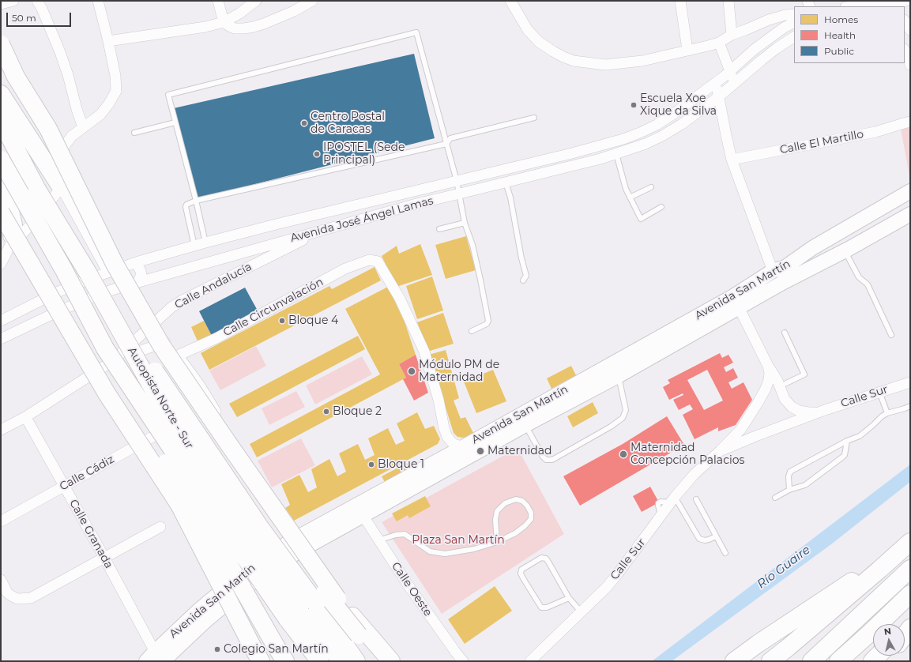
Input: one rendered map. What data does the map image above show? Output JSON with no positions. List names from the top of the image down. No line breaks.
{"streets":{"highway":["Autopista Norte - Sur"],"main road":["Avenida San Martín"],"street":["Calle El Martillo","Avenida José Ángel Lamas","Calle Andalucía","Calle Circunvalación","Calle Sur","Calle Cádiz","Calle Granada","Calle Oeste"]},"crossings":[["Avenida José Ángel Lamas","Calle Andalucía"],["Calle Andalucía","Autopista Norte - Sur"],["Calle Andalucía","Calle Granada"],["Avenida San Martín","Calle Circunvalación"],["Avenida San Martín","Calle Sur"],["Avenida San Martín","Calle Granada"],["Avenida San Martín","Calle Oeste"],["Calle Cádiz","Calle Granada"]],"water":["Río Guaire"],"parks":["Plaza San Martín"],"places":["Escuela Xoe Xique da Silva","Centro Postal de Caracas","IPOSTEL (Sede Principal)","Bloque 4","Módulo PM de Maternidad","Bloque 2","Maternidad","Maternidad Concepción Palacios","Bloque 1","Colegio San Martín"],"legend":["Homes","Health","Public"],"scale_bar":"50 m","north":"top"}
